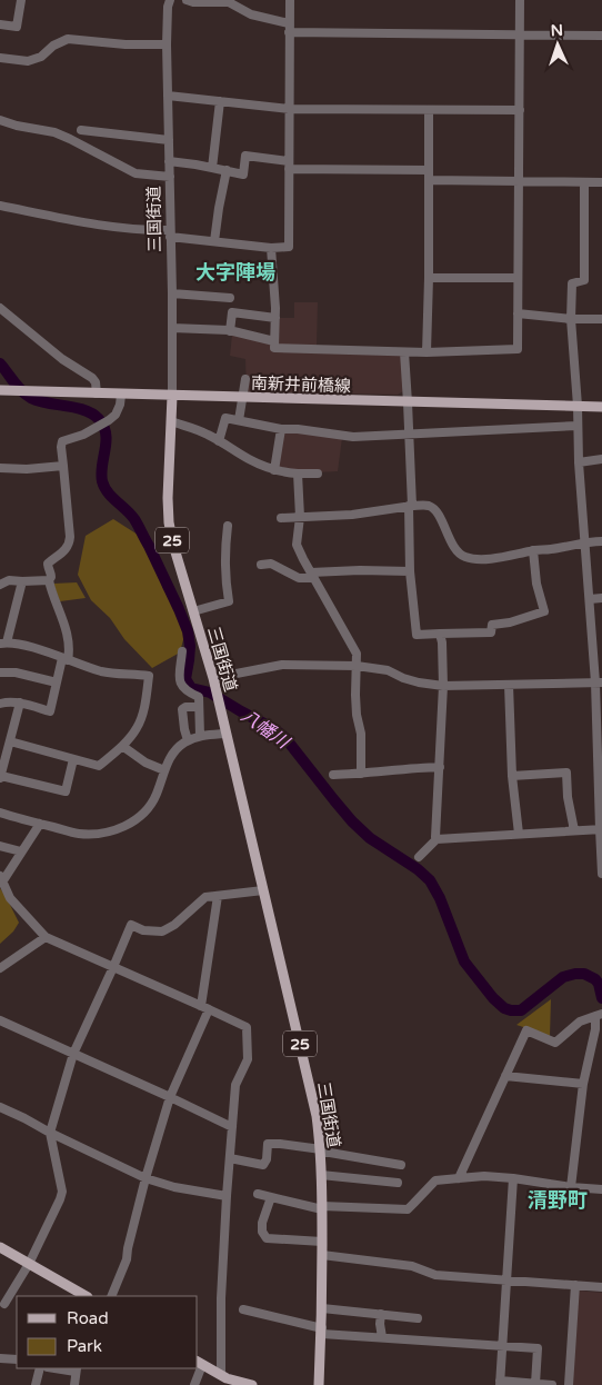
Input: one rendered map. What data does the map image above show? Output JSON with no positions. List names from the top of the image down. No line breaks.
{"streets":{"main road":["三国街道","南新井前橋線","25"]},"crossings":[["三国街道","南新井前橋線"]],"districts":["大字陣場","清野町"],"water":["八幡川"],"legend":["Road","Park"],"north":"top"}
